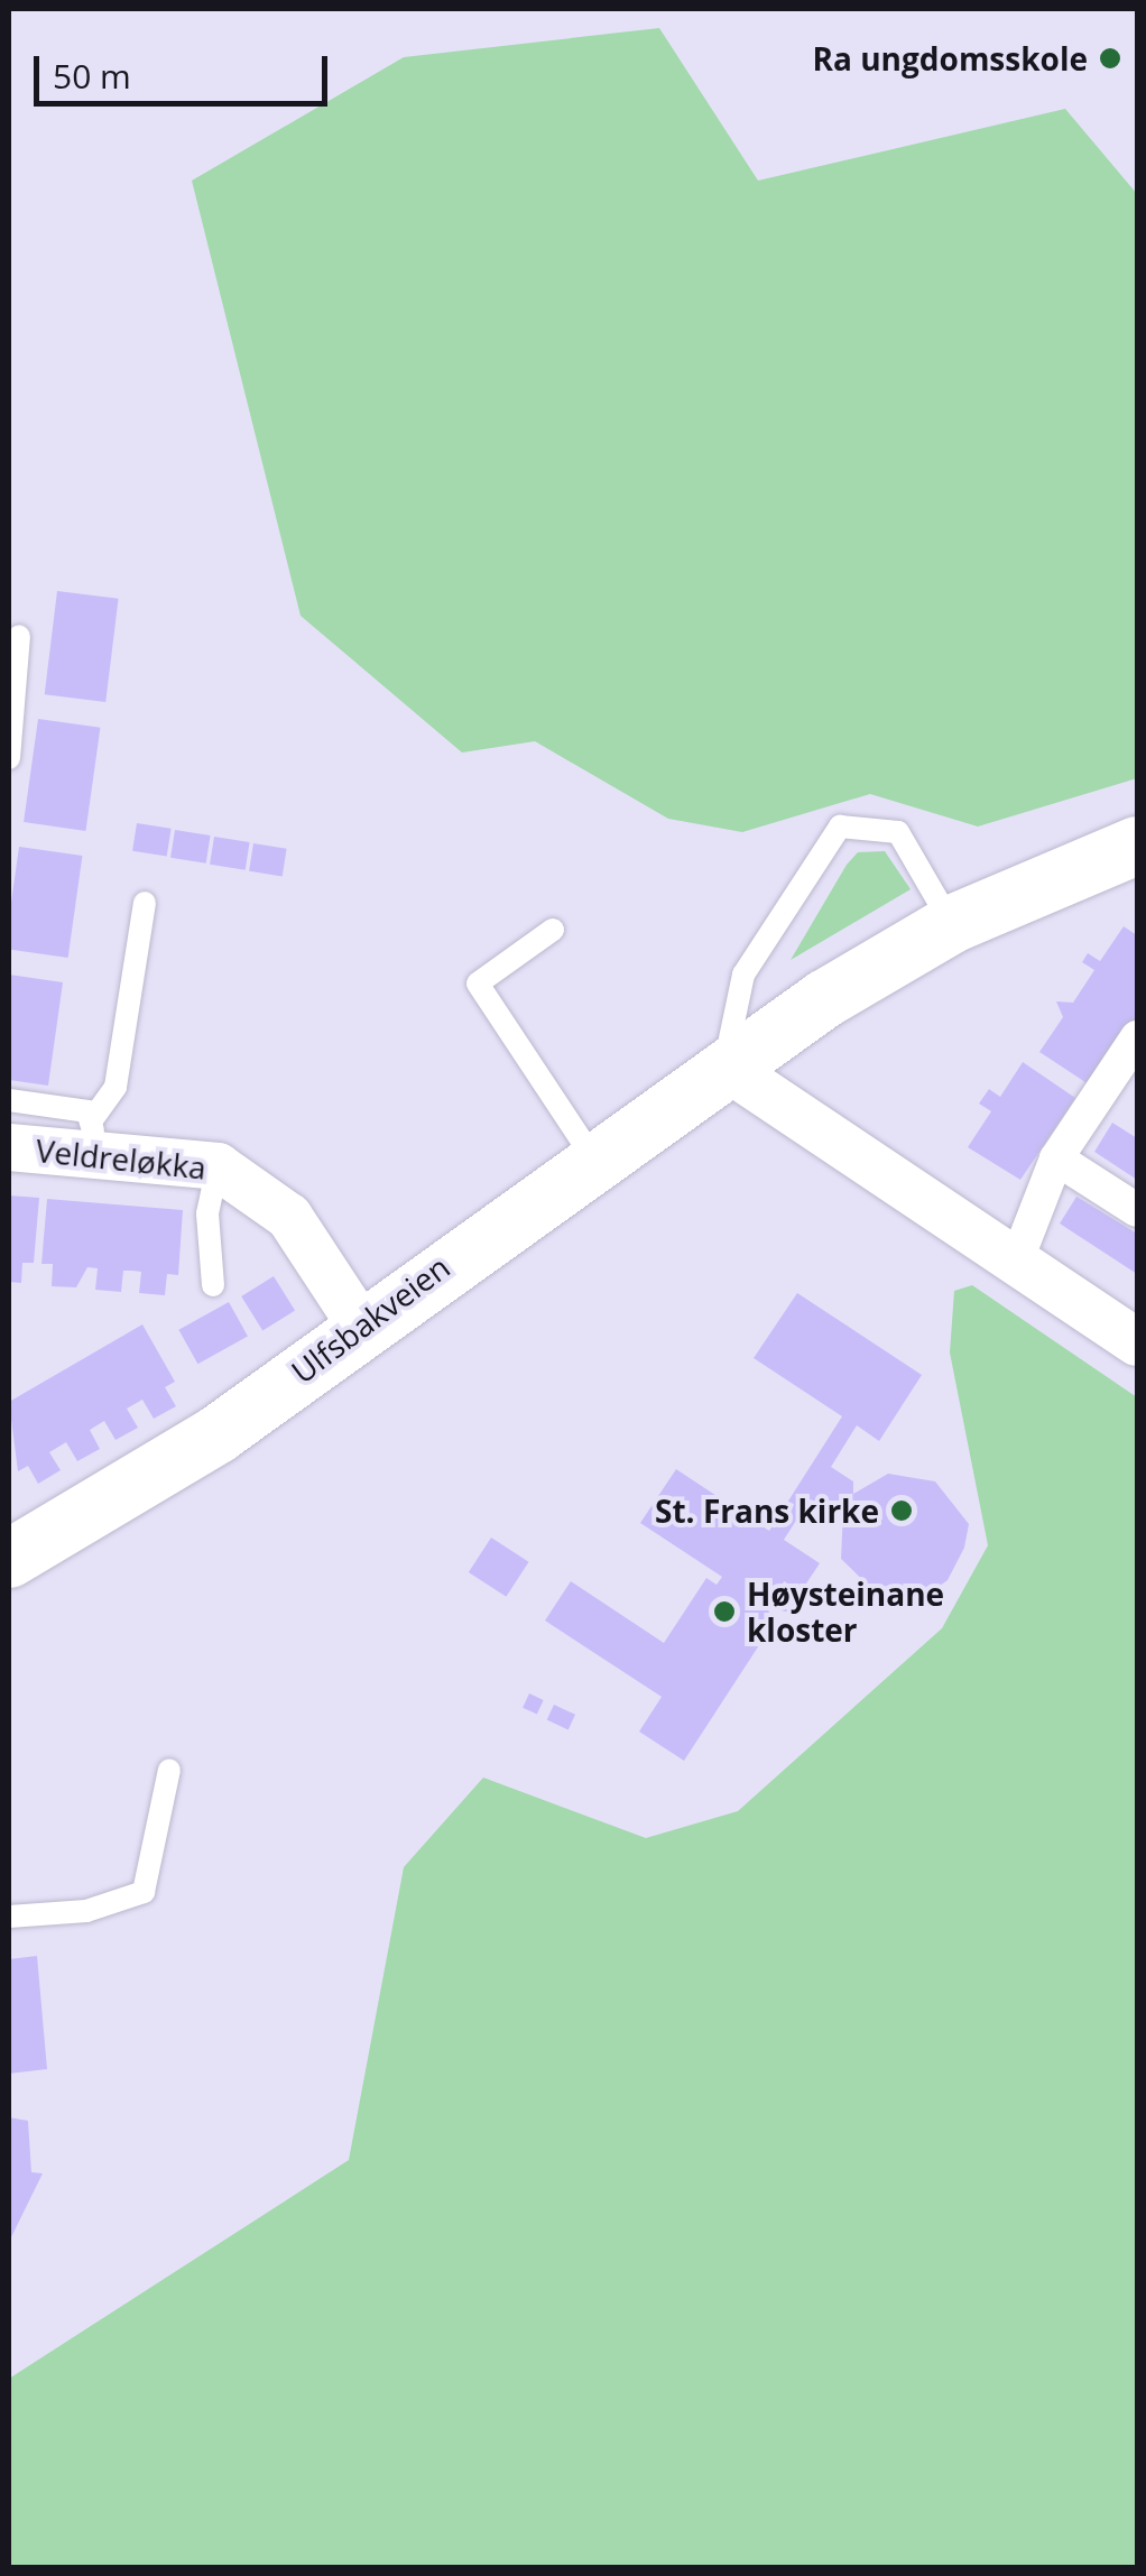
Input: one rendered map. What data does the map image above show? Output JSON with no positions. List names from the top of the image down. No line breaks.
{"streets":{"street":["Veldreløkka","Ulfsbakveien"]},"crossings":[["Veldreløkka","Ulfsbakveien"]],"places":["Ra ungdomsskole","St. Frans kirke","Høysteinane kloster"],"scale_bar":"50 m"}
